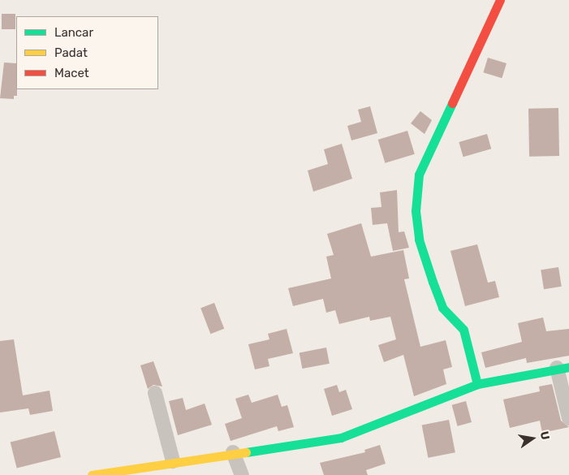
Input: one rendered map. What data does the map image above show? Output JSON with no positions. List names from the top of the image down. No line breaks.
{"legend":["Lancar","Padat","Macet"],"north":"right"}
